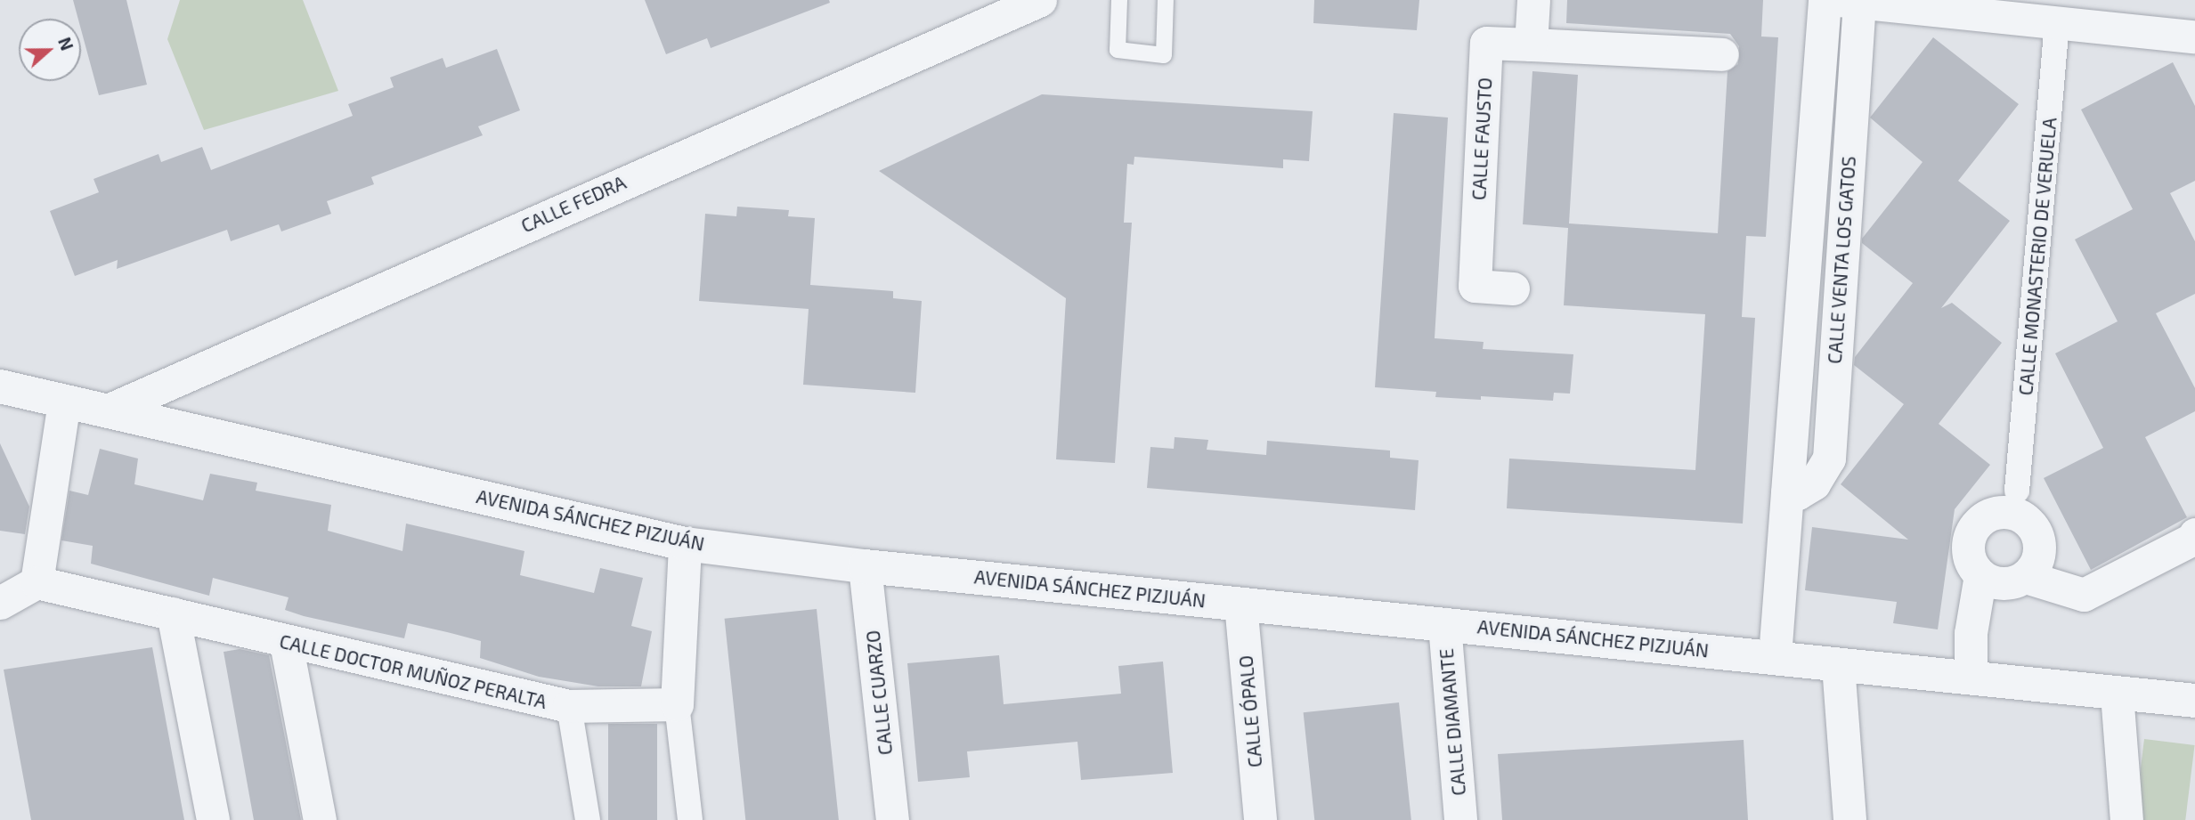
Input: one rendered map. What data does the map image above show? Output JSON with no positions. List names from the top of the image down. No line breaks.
{"streets":{"street":["CALLE FAUSTO","CALLE FEDRA","CALLE MONASTERIO DE VERUELA","CALLE VENTA LOS GATOS","AVENIDA SÁNCHEZ PIZJUÁN","CALLE DOCTOR MUÑOZ PERALTA","CALLE CUARZO","CALLE ÓPALO","CALLE DIAMANTE"]},"crossings":[["CALLE FEDRA","AVENIDA SÁNCHEZ PIZJUÁN"],["CALLE VENTA LOS GATOS","AVENIDA SÁNCHEZ PIZJUÁN"],["AVENIDA SÁNCHEZ PIZJUÁN","CALLE CUARZO"],["AVENIDA SÁNCHEZ PIZJUÁN","CALLE ÓPALO"],["AVENIDA SÁNCHEZ PIZJUÁN","CALLE DIAMANTE"]],"north":"right"}
